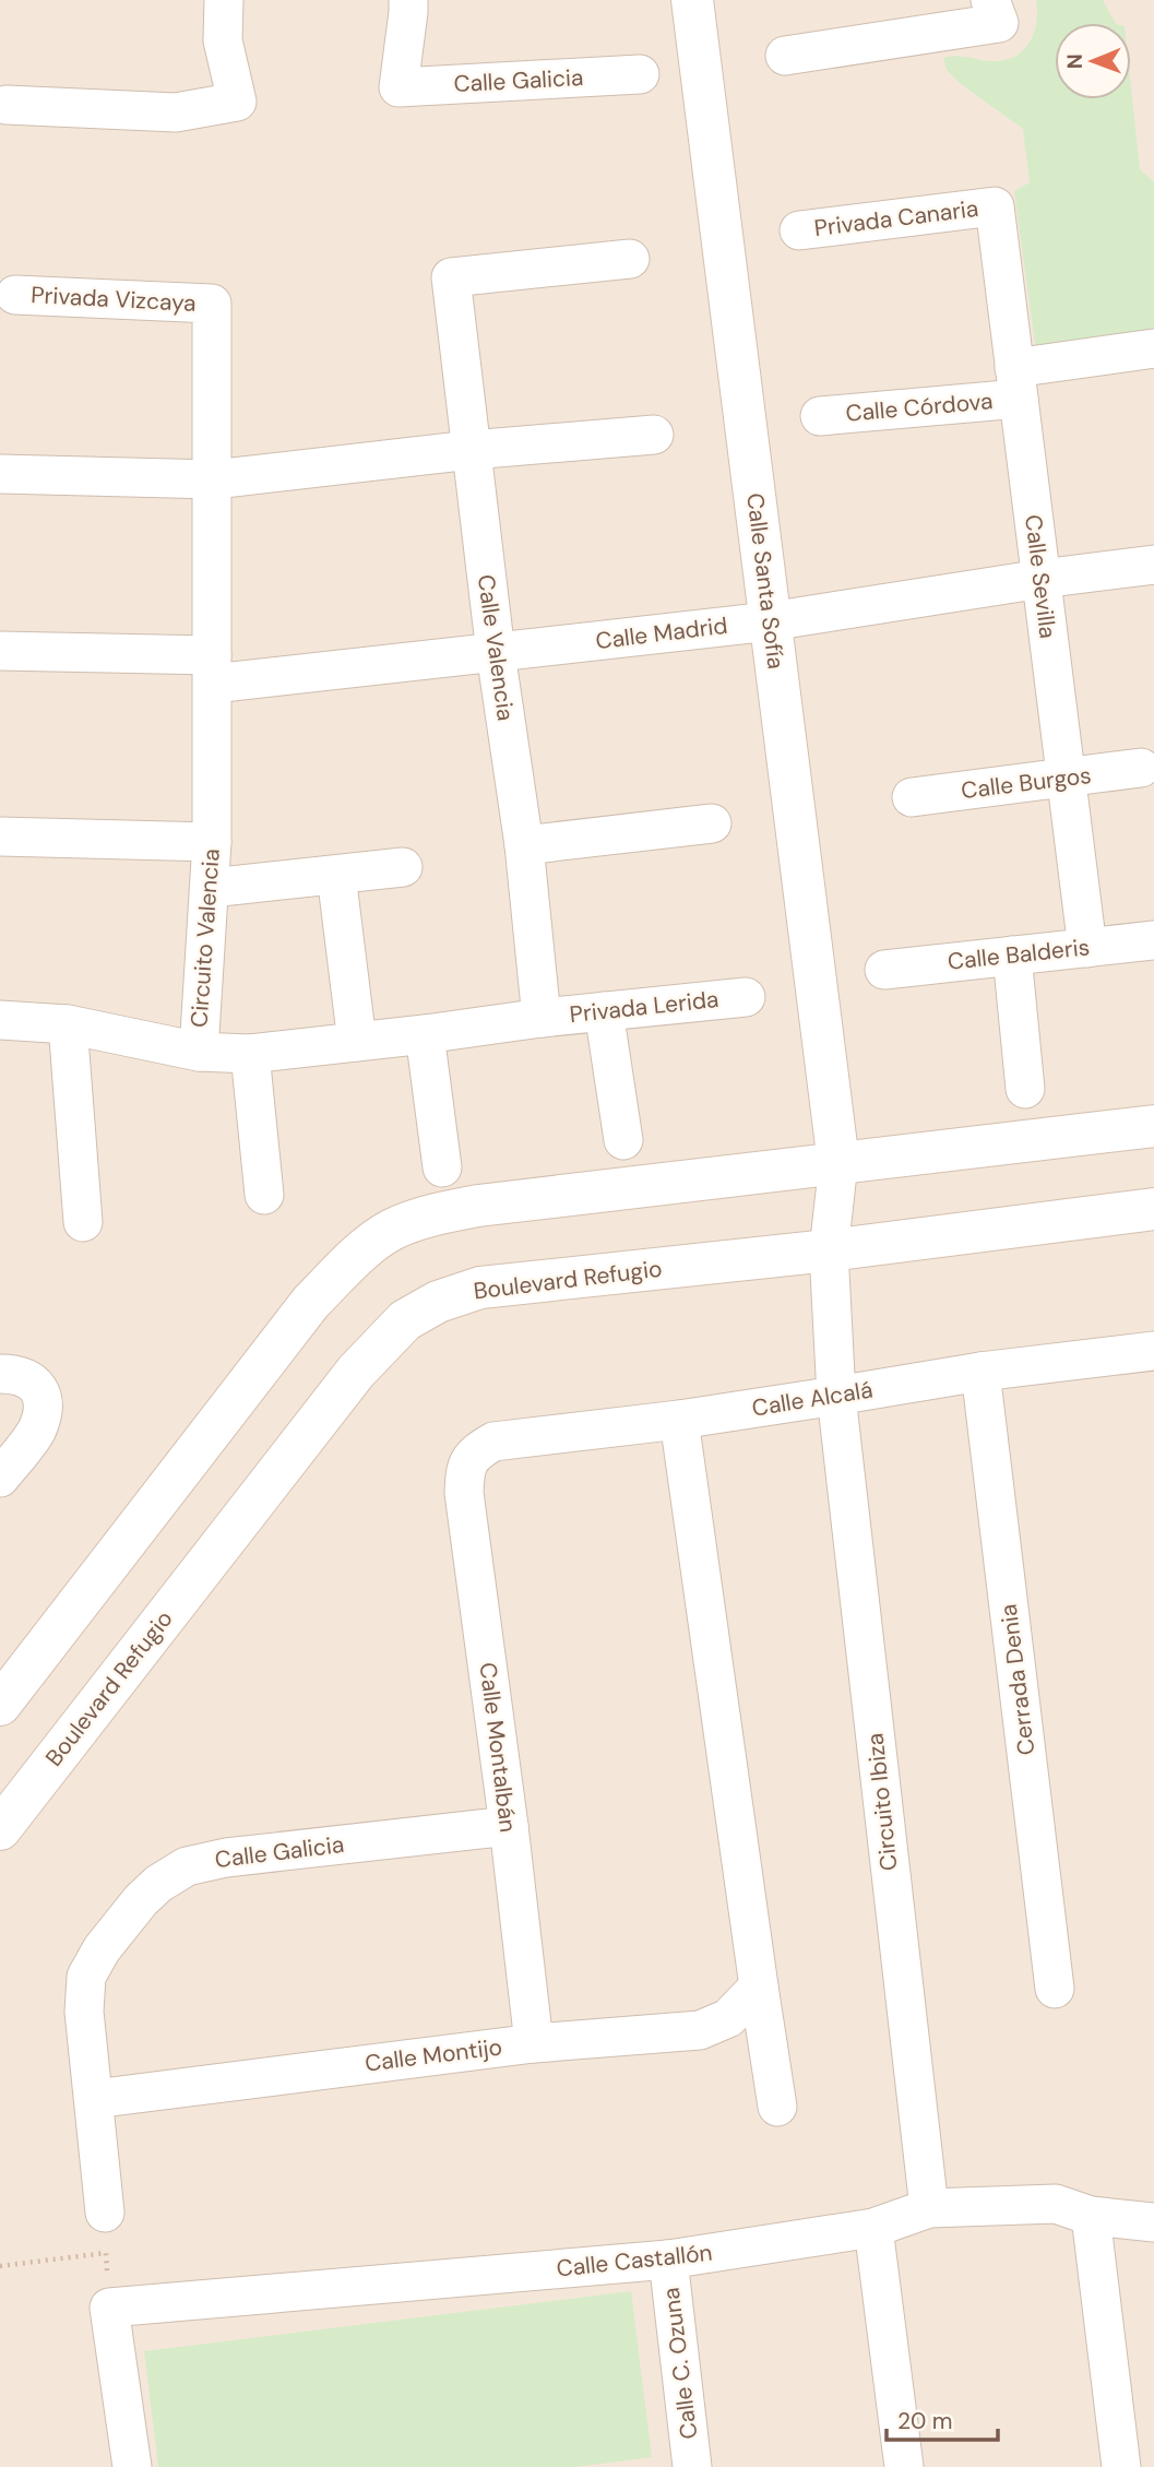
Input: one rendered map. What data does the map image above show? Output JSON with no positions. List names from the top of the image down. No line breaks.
{"streets":{"street":["Calle Galicia","Privada Canaria","Privada Vizcaya","Calle Córdova","Calle Sevilla","Calle Santa Sofía","Calle Madrid","Calle Valencia","Calle Burgos","Circuito Valencia","Calle Balderis","Privada Lerida","Boulevard Refugio","Calle Alcalá","Cerrada Denia","Calle Montalbán","Circuito Ibiza","Calle Montijo","Calle Castallón","Calle C. Ozuna"]},"crossings":[["Calle Galicia","Calle Montalbán"],["Calle Galicia","Calle Montijo"],["Privada Canaria","Calle Sevilla"],["Privada Vizcaya","Circuito Valencia"],["Calle Córdova","Calle Sevilla"],["Calle Sevilla","Calle Madrid"],["Calle Sevilla","Calle Burgos"],["Calle Sevilla","Calle Balderis"],["Calle Santa Sofía","Calle Madrid"],["Calle Santa Sofía","Circuito Ibiza"],["Calle Madrid","Calle Valencia"],["Calle Madrid","Circuito Valencia"],["Calle Valencia","Circuito Valencia"],["Calle Valencia","Privada Lerida"],["Circuito Valencia","Privada Lerida"],["Boulevard Refugio","Circuito Ibiza"],["Calle Alcalá","Cerrada Denia"],["Calle Alcalá","Calle Montalbán"],["Calle Alcalá","Circuito Ibiza"],["Calle Montalbán","Calle Montijo"],["Circuito Ibiza","Calle Castallón"],["Calle Castallón","Calle C. Ozuna"]],"scale_bar":"20 m","north":"left"}
